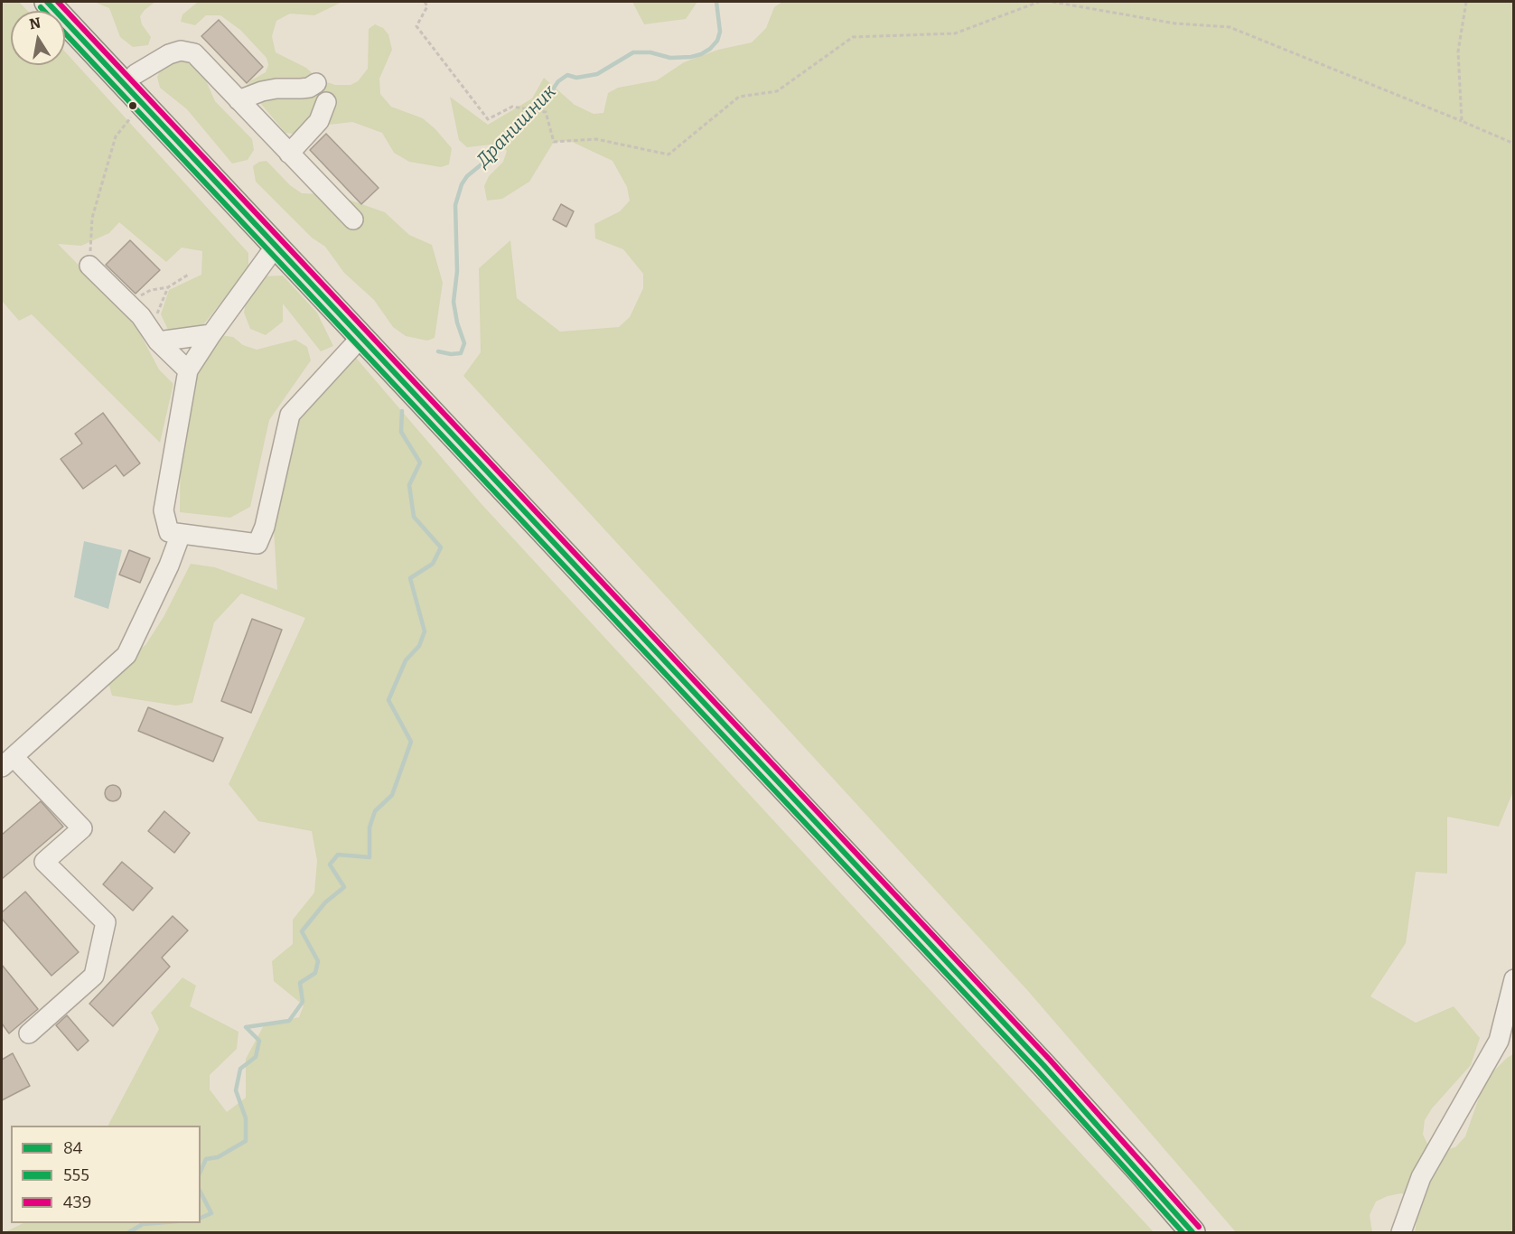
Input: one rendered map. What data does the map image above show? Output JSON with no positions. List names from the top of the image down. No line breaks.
{"water":["Дранишник"],"lines":["transit line 84","transit line 439","transit line 555"],"legend":["84","555","439"],"north":"top"}
